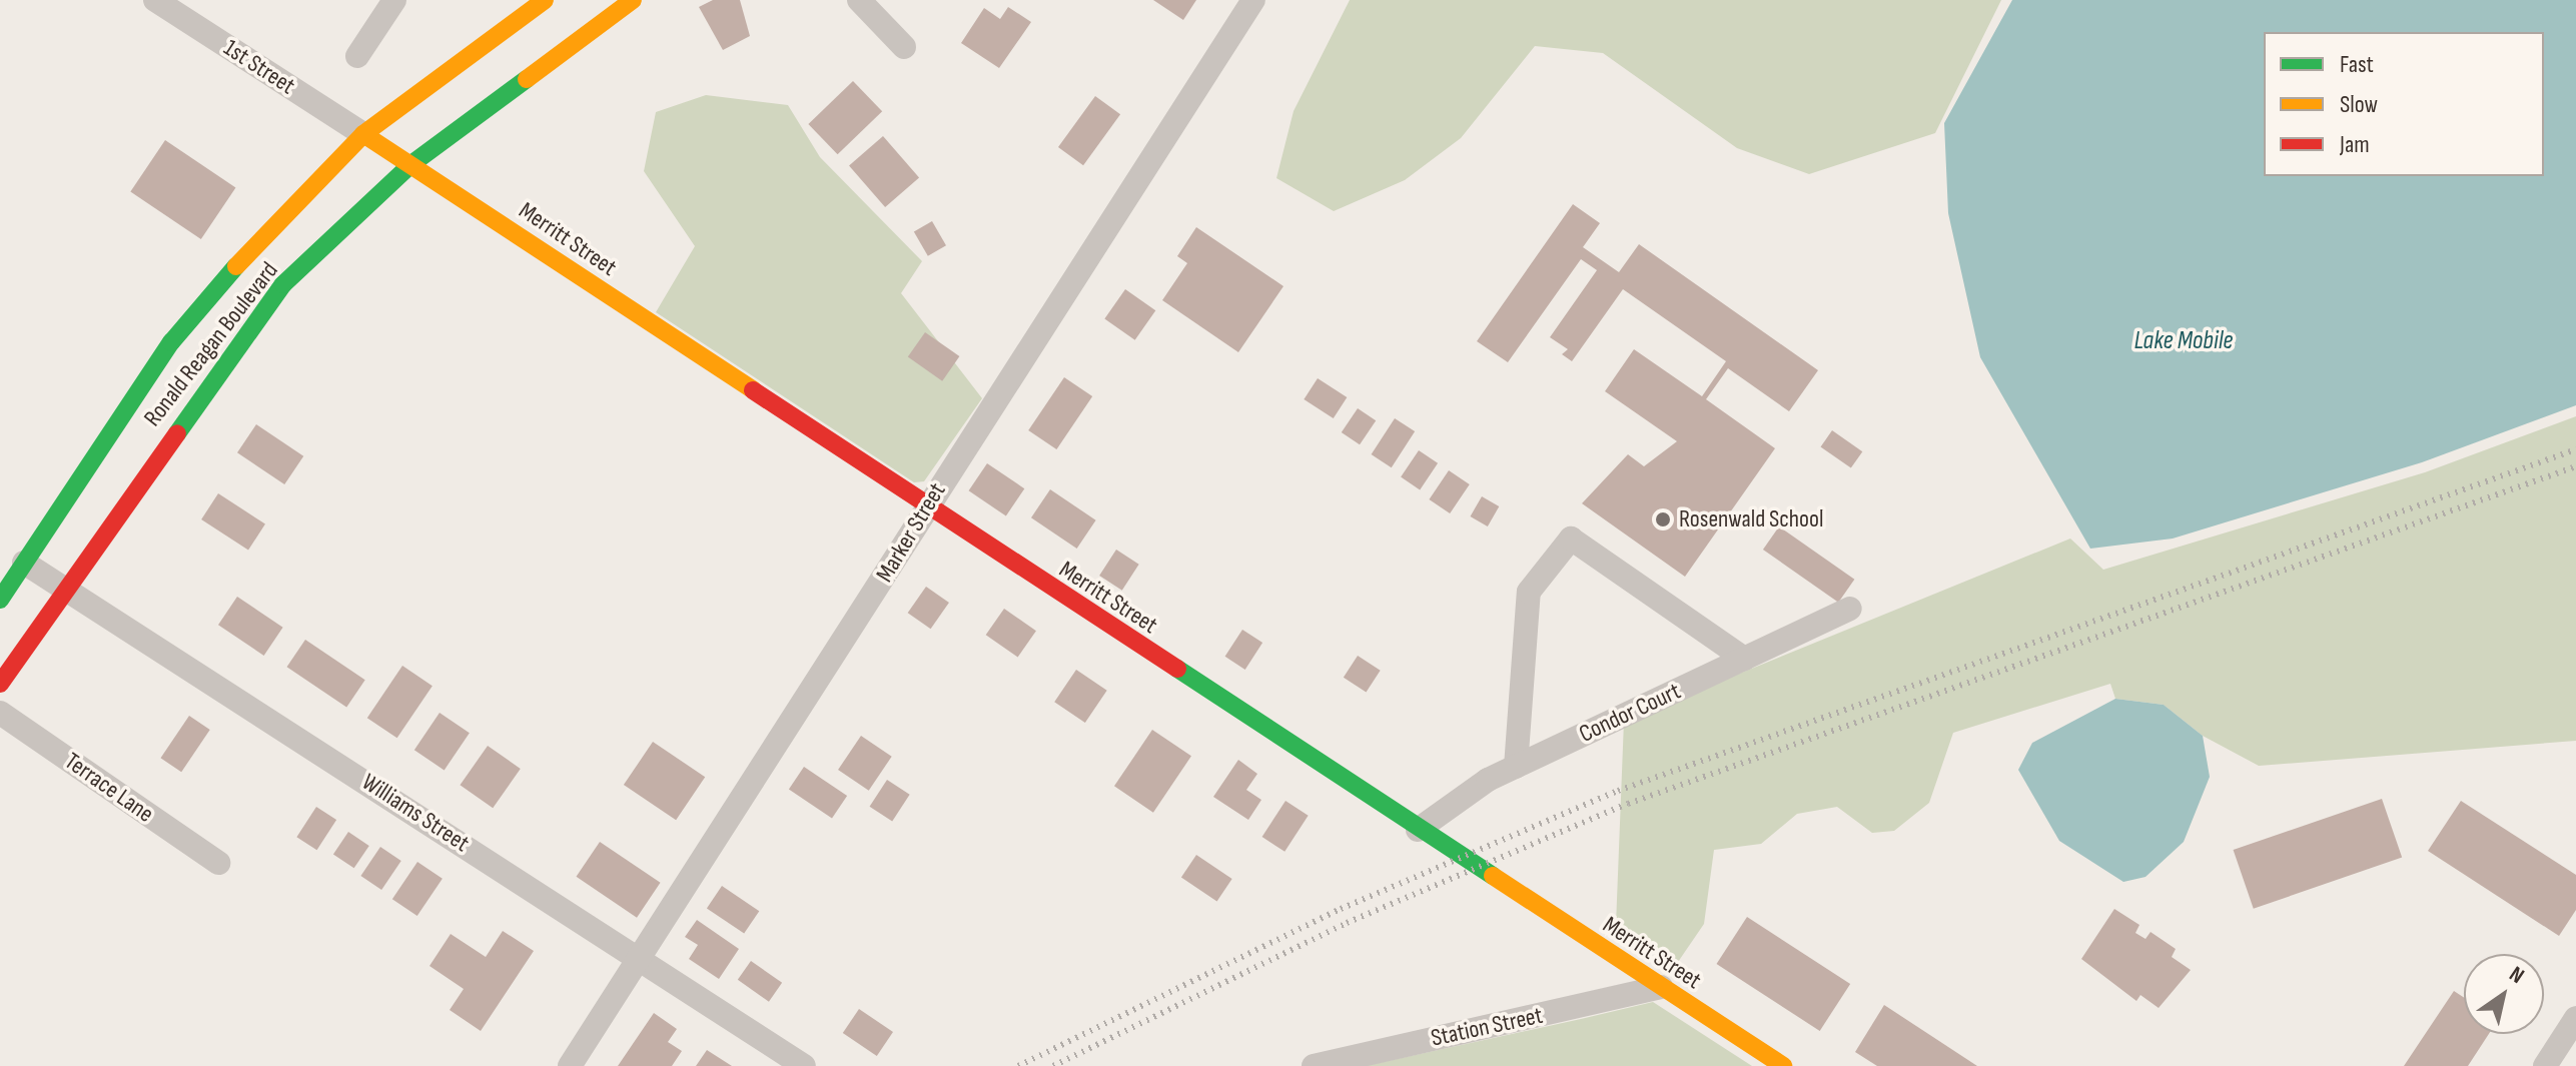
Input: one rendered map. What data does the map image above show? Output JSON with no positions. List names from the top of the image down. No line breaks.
{"streets":{"main road":["Merritt Street","Ronald Reagan Boulevard"],"street":["1st Street","Marker Street","Condor Court","Terrace Lane","Williams Street","Station Street"]},"crossings":[["1st Street","Merritt Street"],["1st Street","Ronald Reagan Boulevard"],["Merritt Street","Ronald Reagan Boulevard"],["Merritt Street","Marker Street"],["Merritt Street","Condor Court"],["Merritt Street","Station Street"],["Ronald Reagan Boulevard","Williams Street"],["Marker Street","Williams Street"]],"water":["Lake Mobile"],"places":["Rosenwald School"],"legend":["Fast","Slow","Jam"],"north":"top right"}
